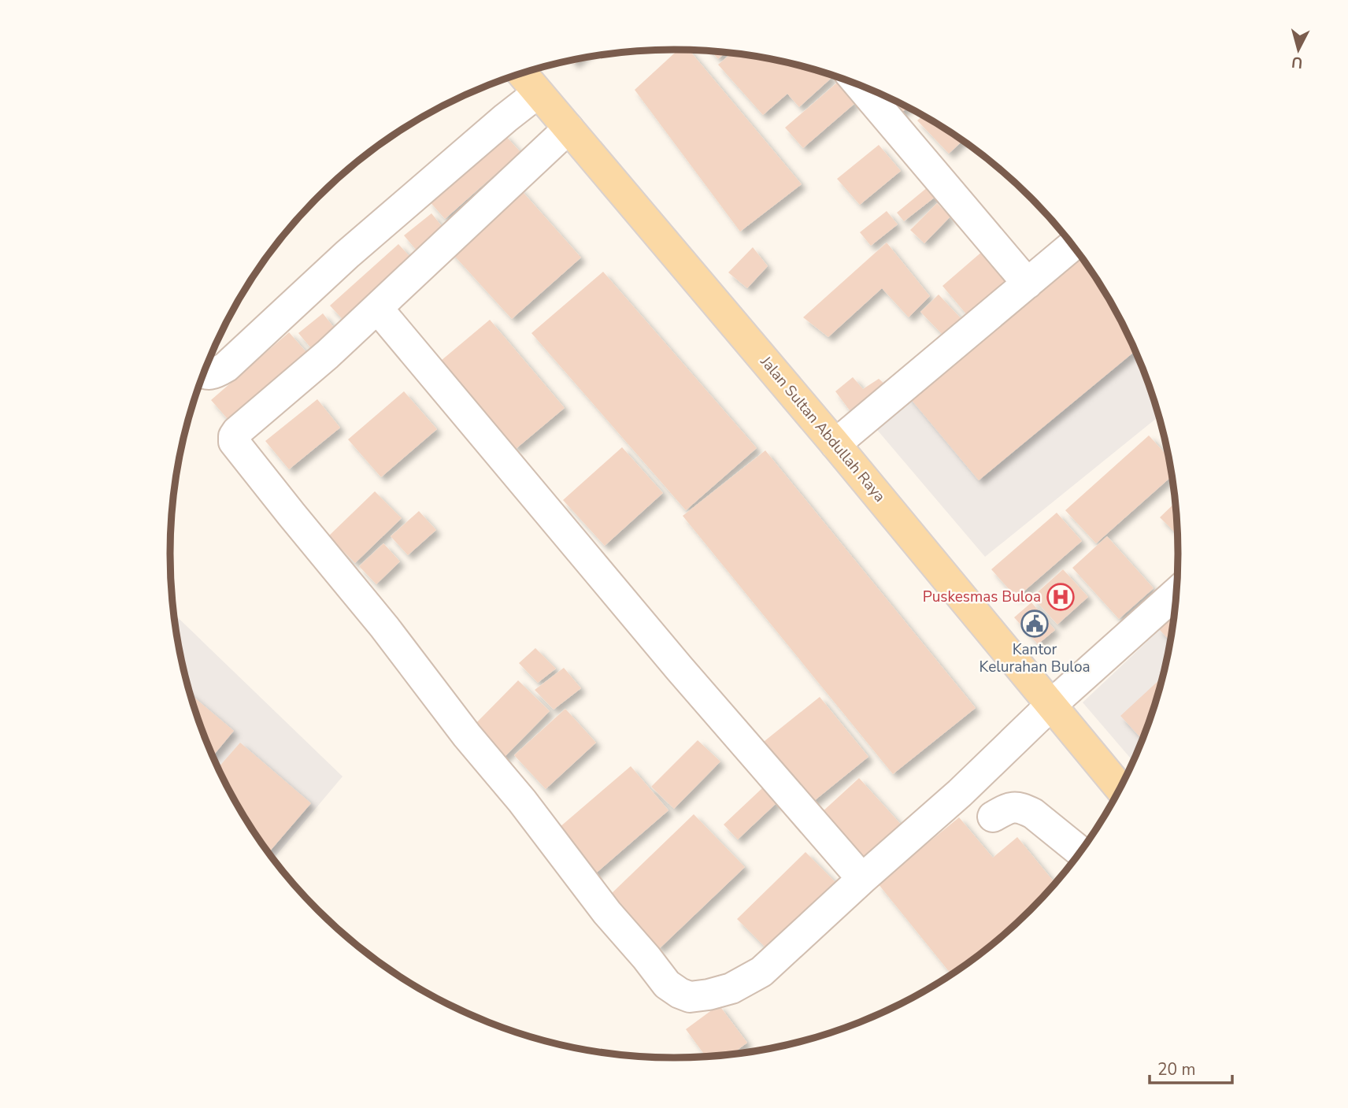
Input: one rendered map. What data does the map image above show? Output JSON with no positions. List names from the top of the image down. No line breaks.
{"streets":{"main road":["Jalan Sultan Abdullah Raya"]},"places":{"hospital":["Puskesmas Buloa"],"public building":["Kantor Kelurahan Buloa"]},"scale_bar":"20 m","north":"bottom"}
